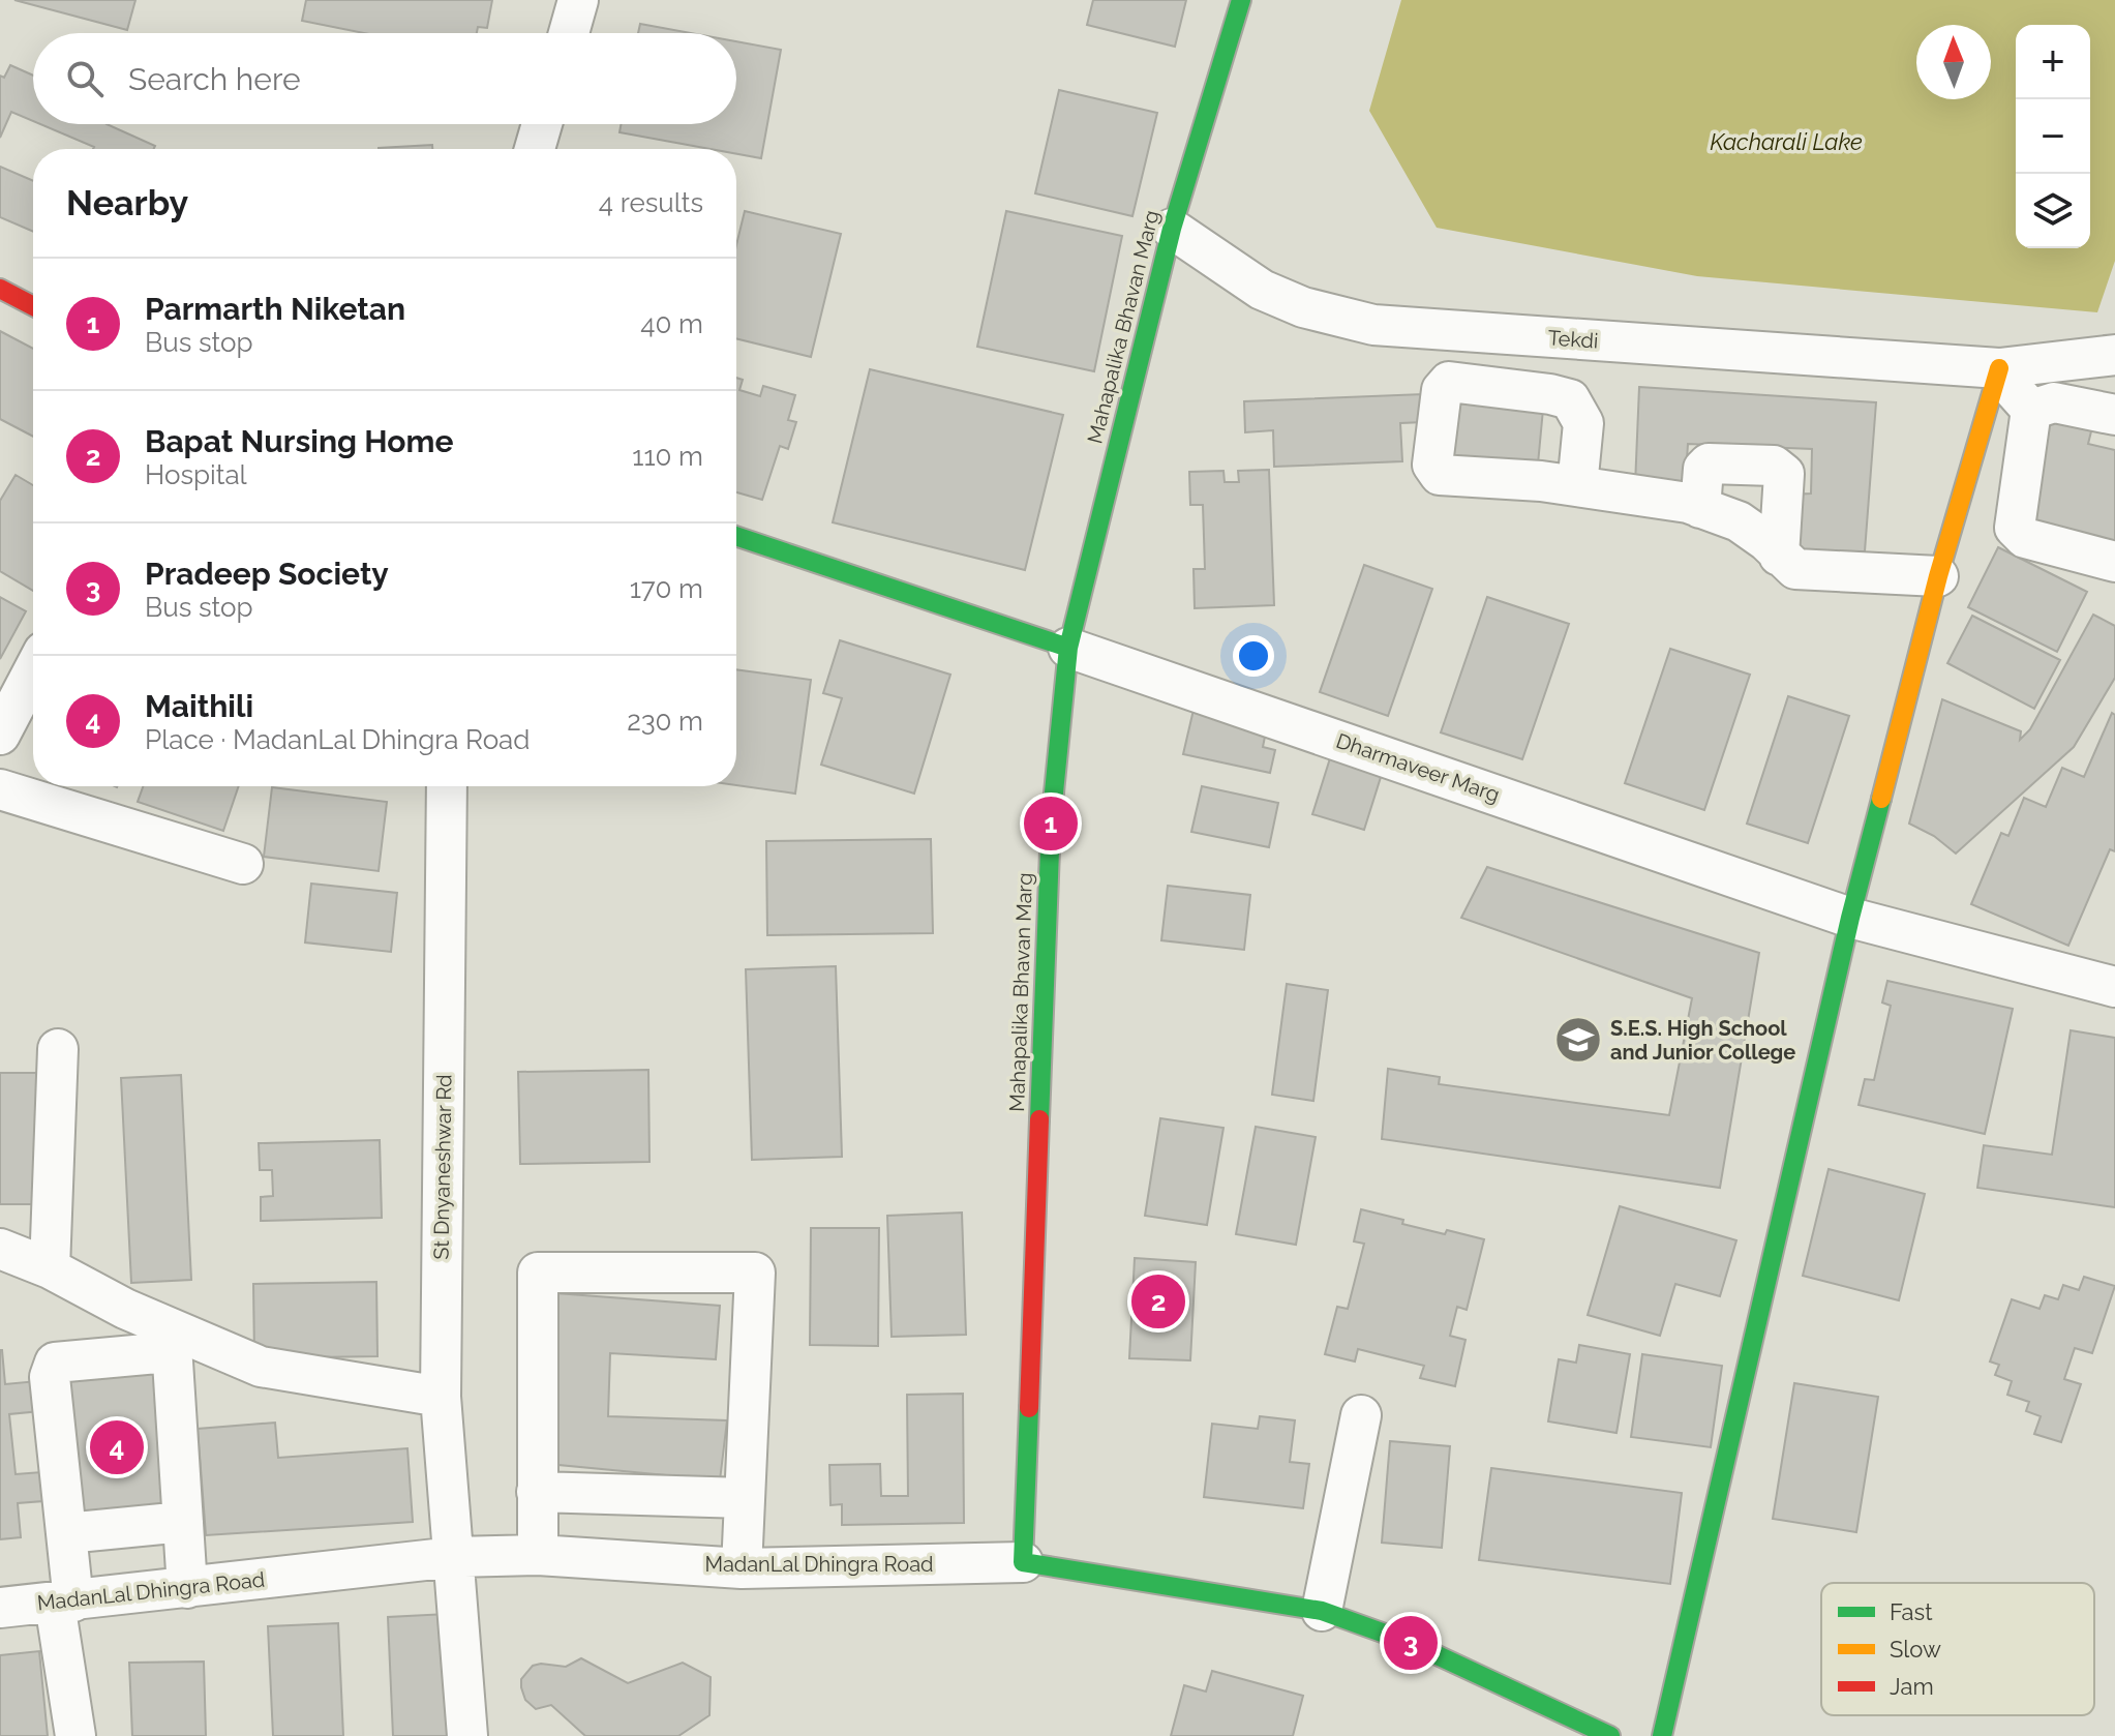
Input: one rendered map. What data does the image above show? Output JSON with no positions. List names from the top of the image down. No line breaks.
{"streets":{"street":["Mahapalika Bhavan Marg","Tekdi","Dharmaveer Marg","St Dnyaneshwar Rd","MadanLal Dhingra Road"]},"crossings":[["Mahapalika Bhavan Marg","Tekdi"],["Mahapalika Bhavan Marg","Dharmaveer Marg"],["Mahapalika Bhavan Marg","MadanLal Dhingra Road"],["St Dnyaneshwar Rd","MadanLal Dhingra Road"]],"water":["Kacharali Lake"],"places":{"school or university":["S.E.S. High School and Junior College"]},"legend":["Fast","Slow","Jam"],"north":"top","page":{"map_buttons":["+","−"],"search":"Search here","heading":["Nearby","4 results"],"list":[{"mark":"1","name":"Parmarth Niketan","note":"Bus stop","value":"40 m"},{"mark":"2","name":"Bapat Nursing Home","note":"Hospital","value":"110 m"},{"mark":"3","name":"Pradeep Society","note":"Bus stop","value":"170 m"},{"mark":"4","name":"Maithili","note":"Place · MadanLal Dhingra Road","value":"230 m"}],"pins":["1","2","4","3"]}}
